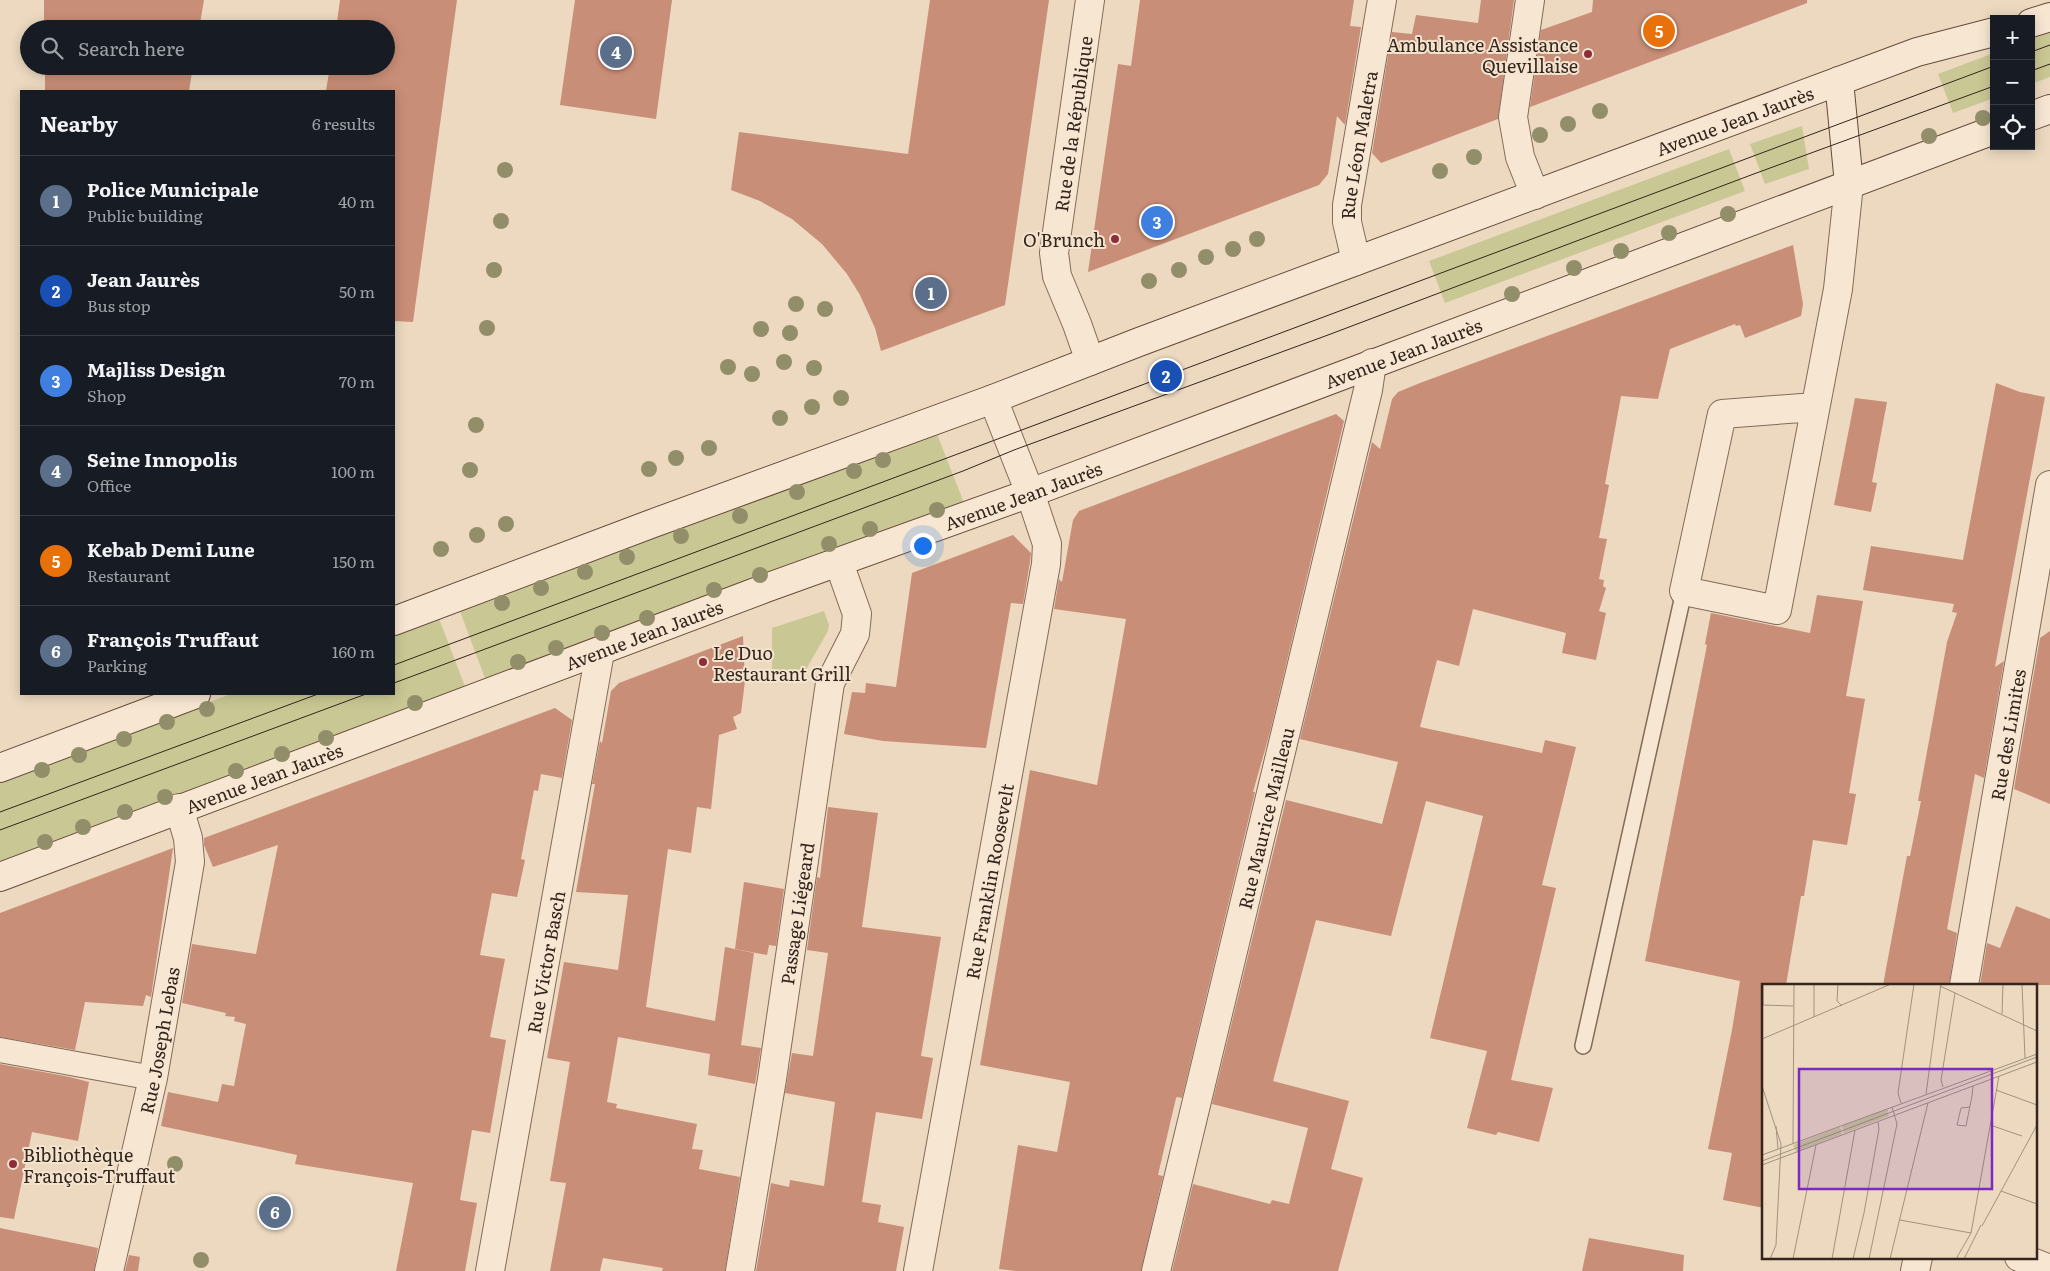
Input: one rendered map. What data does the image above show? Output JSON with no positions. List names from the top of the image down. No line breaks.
{"streets":{"street":["Avenue Jean Jaurès","Rue de la République","Rue Léon Maletra","Rue des Limites","Rue Maurice Mailleau","Rue Franklin Roosevelt","Passage Liégeard","Rue Victor Basch","Rue Joseph Lebas"]},"crossings":[["Avenue Jean Jaurès","Rue de la République"],["Avenue Jean Jaurès","Rue Léon Maletra"],["Avenue Jean Jaurès","Rue Maurice Mailleau"],["Avenue Jean Jaurès","Rue Franklin Roosevelt"],["Avenue Jean Jaurès","Passage Liégeard"],["Avenue Jean Jaurès","Rue Victor Basch"],["Avenue Jean Jaurès","Rue Joseph Lebas"]],"places":["Ambulance Assistance Quevillaise","O'Brunch","Le Duo Restaurant Grill","Bibliothèque François-Truffaut"],"page":{"pins":["5","4","3","1","2","6"],"map_buttons":["+","−"],"search":"Search here","heading":["Nearby","6 results"],"list":[{"mark":"1","name":"Police Municipale","note":"Public building","value":"40 m"},{"mark":"2","name":"Jean Jaurès","note":"Bus stop","value":"50 m"},{"mark":"3","name":"Majliss Design","note":"Shop","value":"70 m"},{"mark":"4","name":"Seine Innopolis","note":"Office","value":"100 m"},{"mark":"5","name":"Kebab Demi Lune","note":"Restaurant","value":"150 m"},{"mark":"6","name":"François Truffaut","note":"Parking","value":"160 m"}]}}
